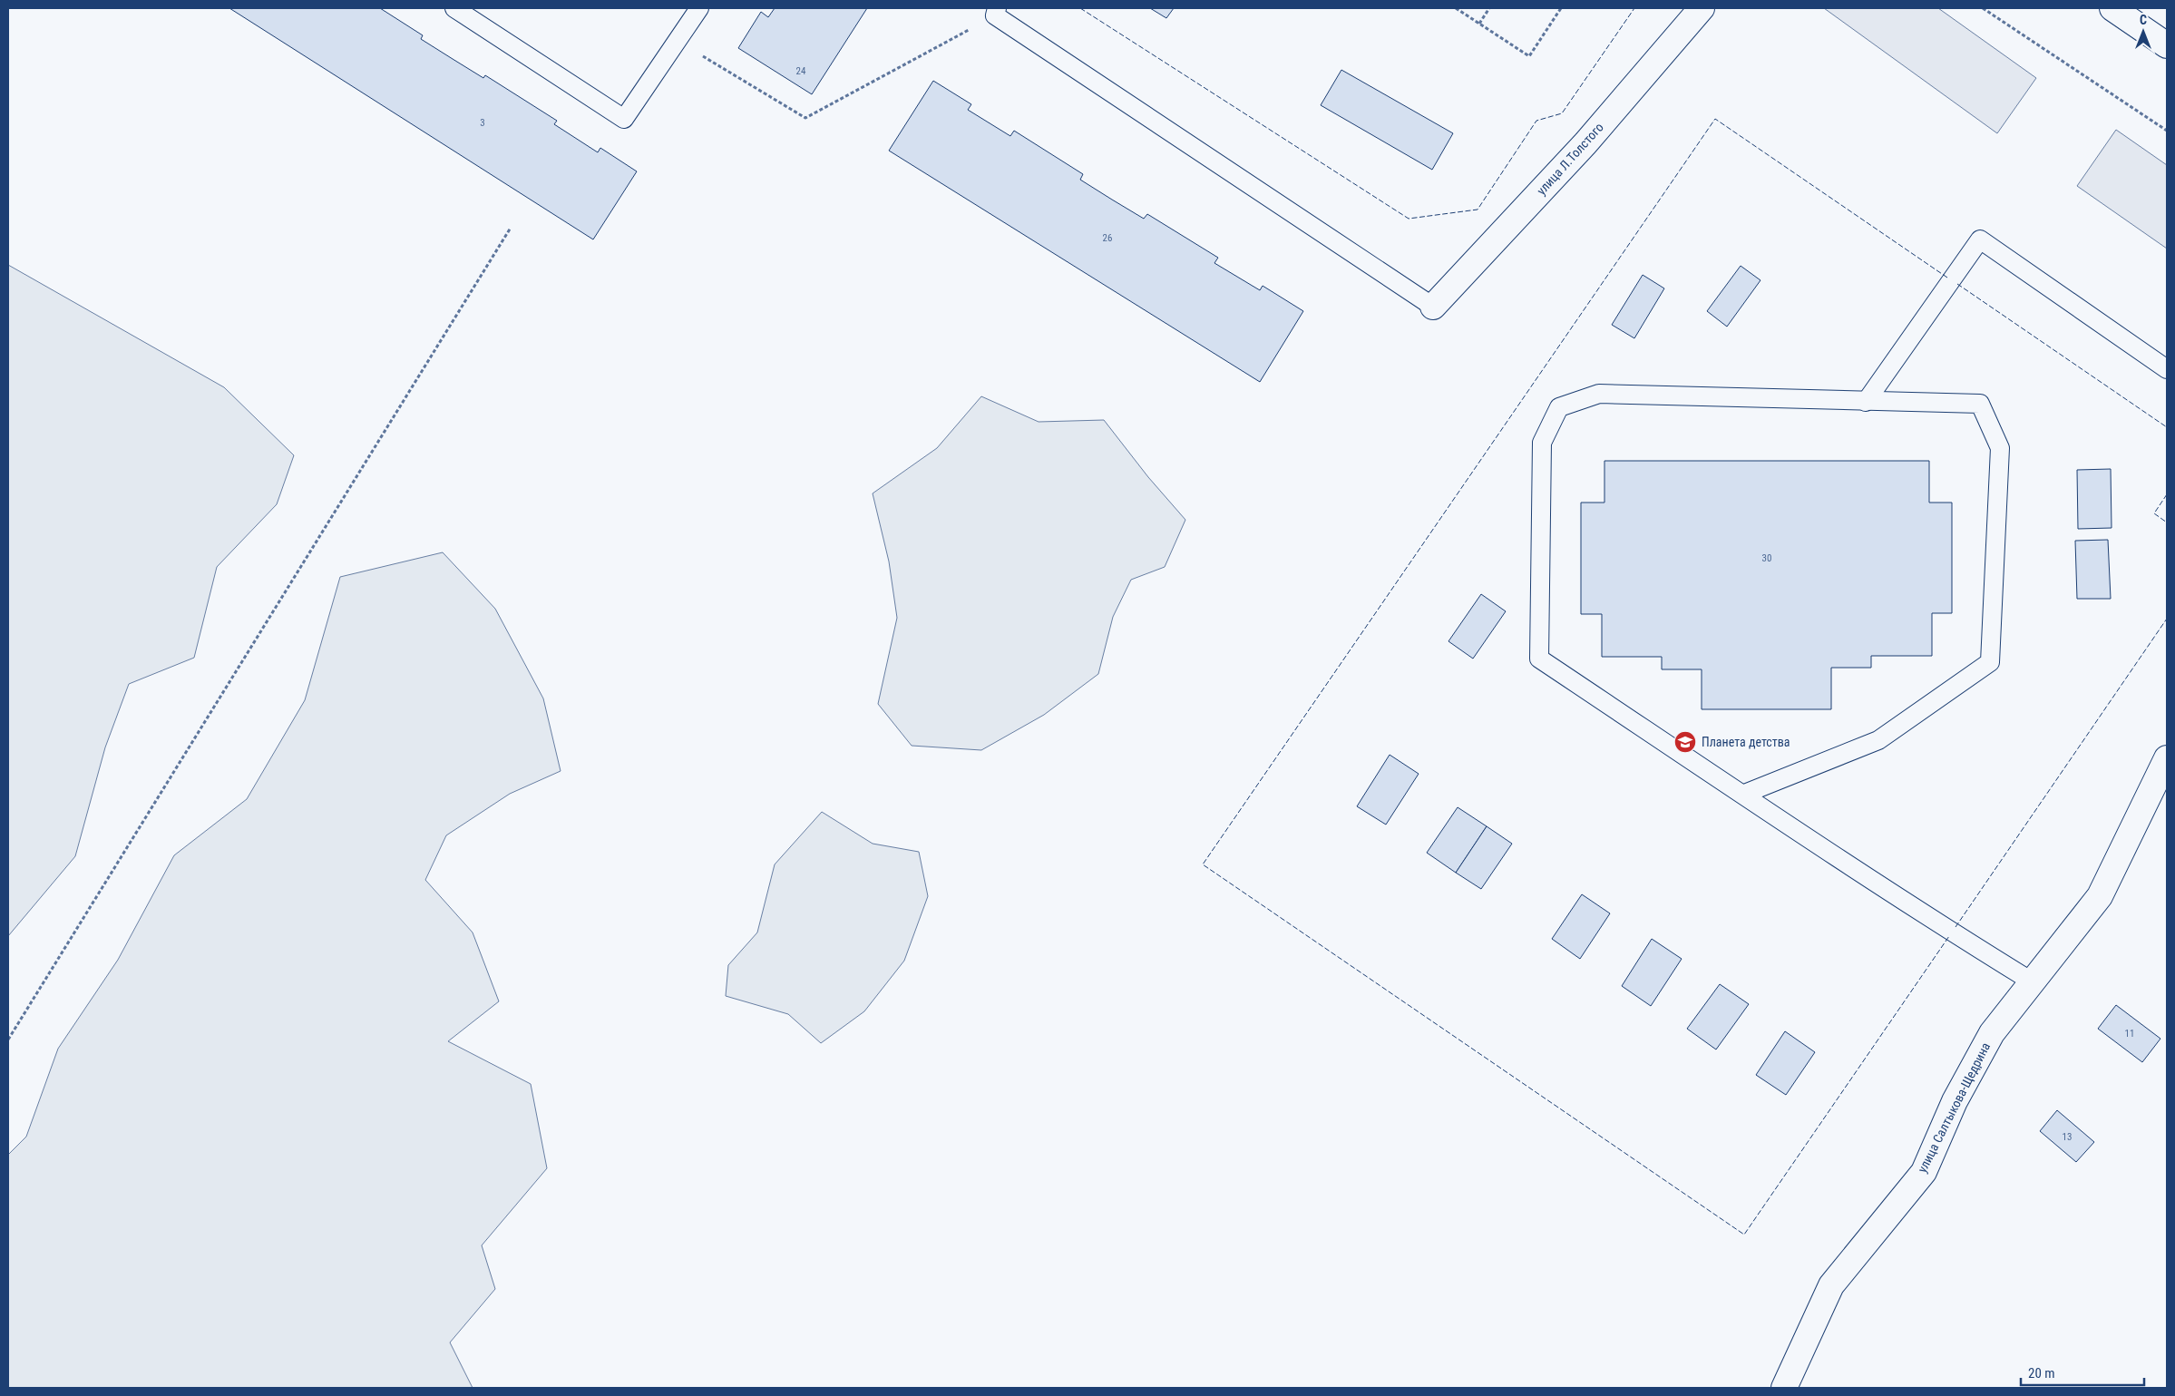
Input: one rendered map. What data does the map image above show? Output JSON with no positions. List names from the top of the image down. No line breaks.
{"streets":{"street":["улица Л.Толстого","улица Салтыкова-Щедрина"]},"places":{"school or university":["Планета детства"]},"house_numbers":["24","3","26","30","11","13"],"scale_bar":"20 m","north":"top"}
